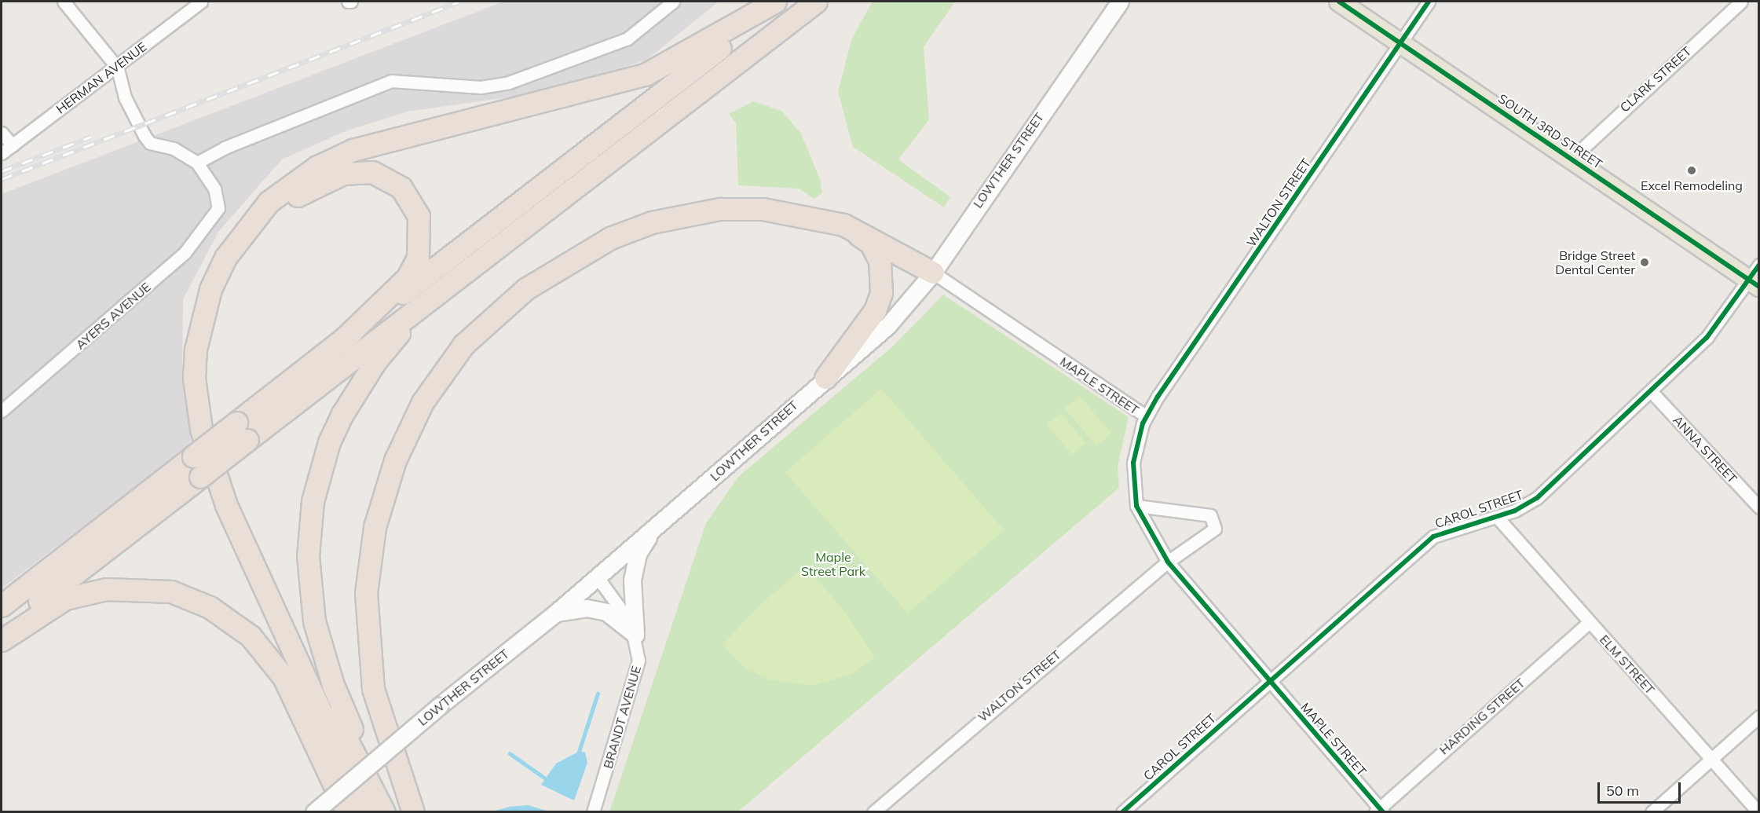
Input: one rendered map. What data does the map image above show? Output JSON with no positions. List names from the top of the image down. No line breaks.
{"streets":{"main road":["SOUTH 3RD STREET","LOWTHER STREET"],"street":["HERMAN AVENUE","CLARK STREET","WALTON STREET","AYERS AVENUE","MAPLE STREET","ANNA STREET","CAROL STREET","ELM STREET","HARDING STREET","BRANDT AVENUE"]},"crossings":[["CLARK STREET","SOUTH 3RD STREET"],["SOUTH 3RD STREET","WALTON STREET"],["SOUTH 3RD STREET","CAROL STREET"],["LOWTHER STREET","MAPLE STREET"],["WALTON STREET","MAPLE STREET"],["MAPLE STREET","CAROL STREET"],["MAPLE STREET","HARDING STREET"],["ANNA STREET","CAROL STREET"],["CAROL STREET","ELM STREET"],["ELM STREET","HARDING STREET"]],"parks":["Maple Street Park"],"places":["Excel Remodeling","Bridge Street Dental Center"],"scale_bar":"50 m"}
